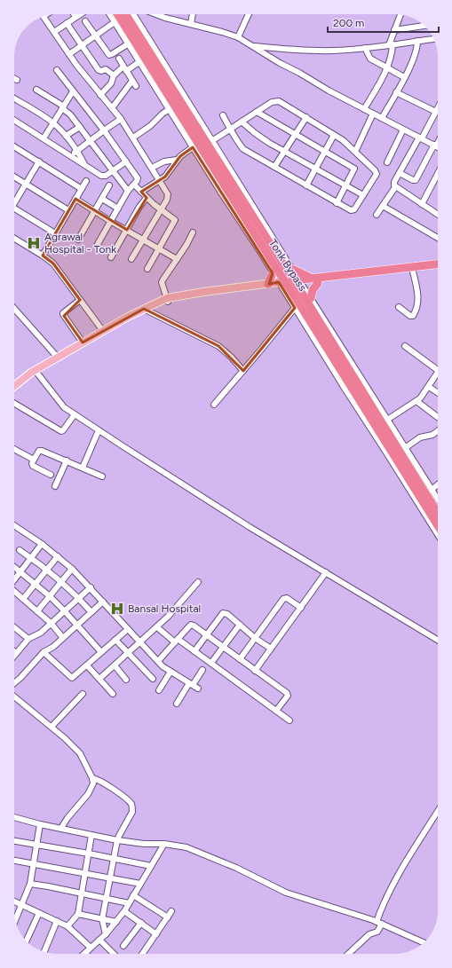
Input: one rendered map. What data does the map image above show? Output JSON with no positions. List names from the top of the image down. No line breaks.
{"streets":{"highway":["Tonk Bypass"]},"places":{"hospital":["Agrawal Hospital - Tonk","Bansal Hospital"]},"scale_bar":"200 m"}
